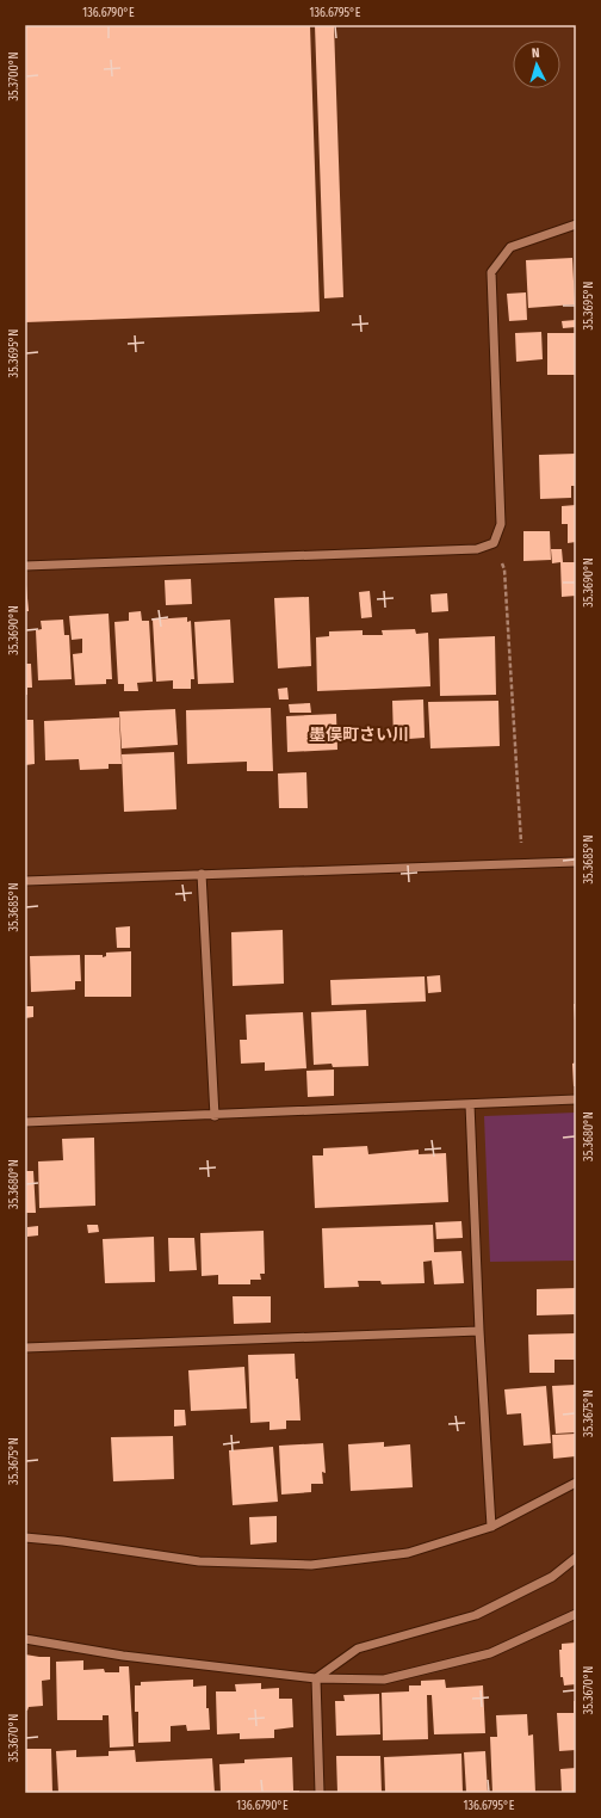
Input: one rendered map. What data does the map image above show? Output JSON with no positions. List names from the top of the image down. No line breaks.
{"districts":["墨俣町さい川"],"north":"top","coordinates":["136.6790°E","136.6795°E","35.3700°N","35.3695°N","35.3690°N","35.3685°N","35.3680°N","35.3675°N","35.3670°N"]}
